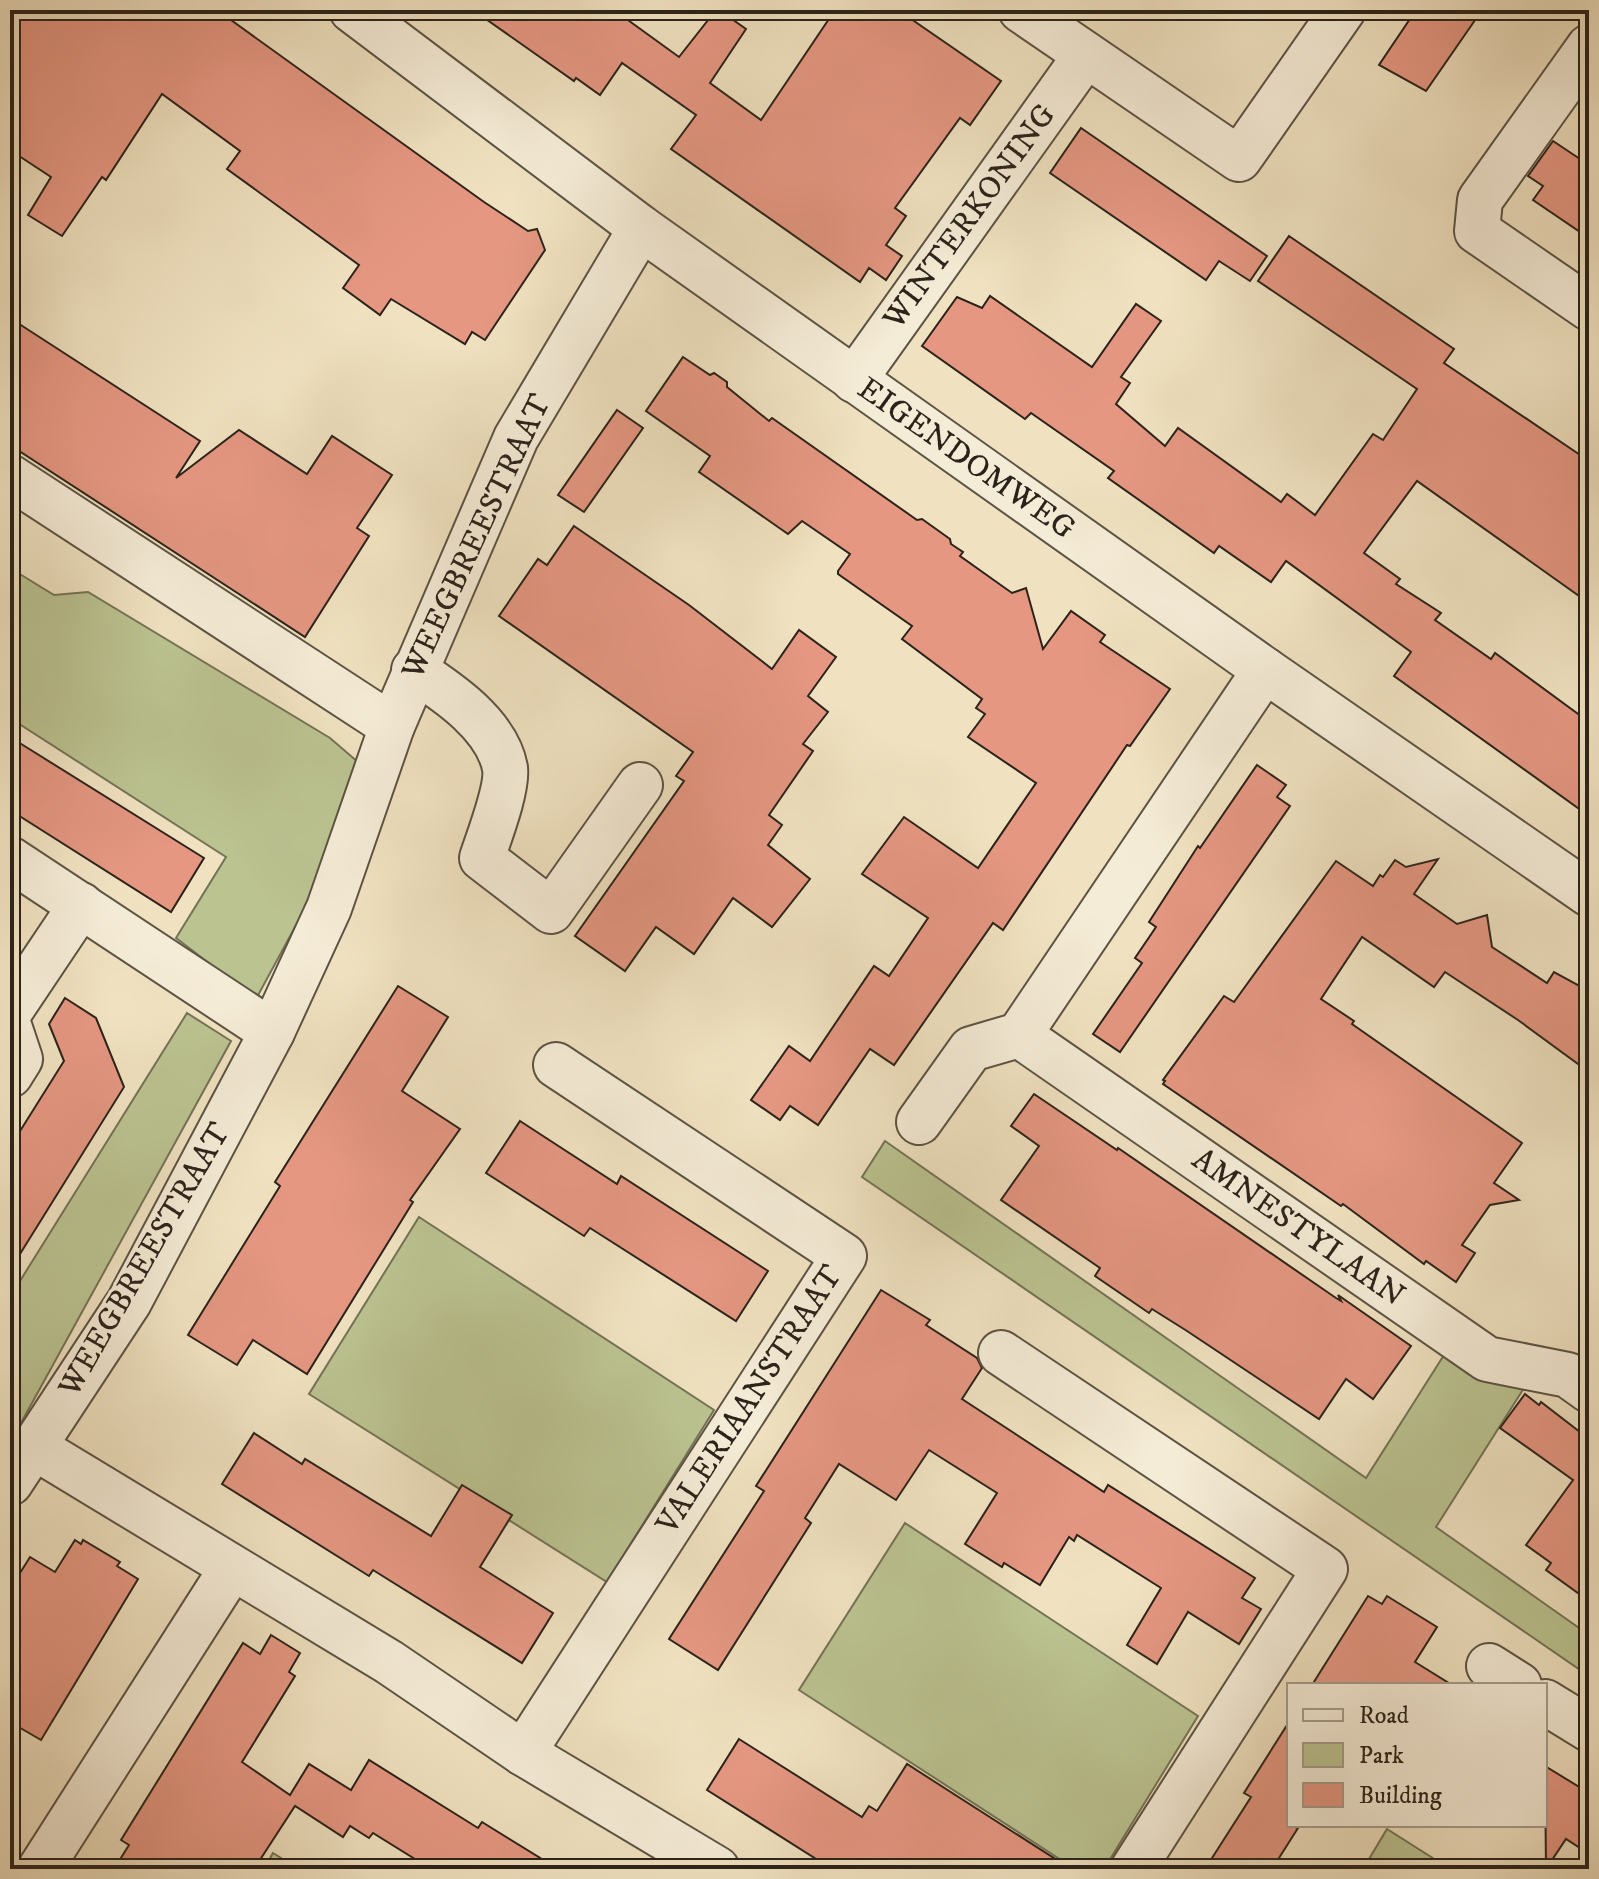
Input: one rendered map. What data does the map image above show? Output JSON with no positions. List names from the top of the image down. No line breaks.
{"streets":{"street":["WINTERKONING","EIGENDOMWEG","WEEGBREESTRAAT","AMNESTYLAAN","VALERIAANSTRAAT"]},"crossings":[["WINTERKONING","EIGENDOMWEG"],["EIGENDOMWEG","WEEGBREESTRAAT"]],"legend":["Road","Park","Building"]}
